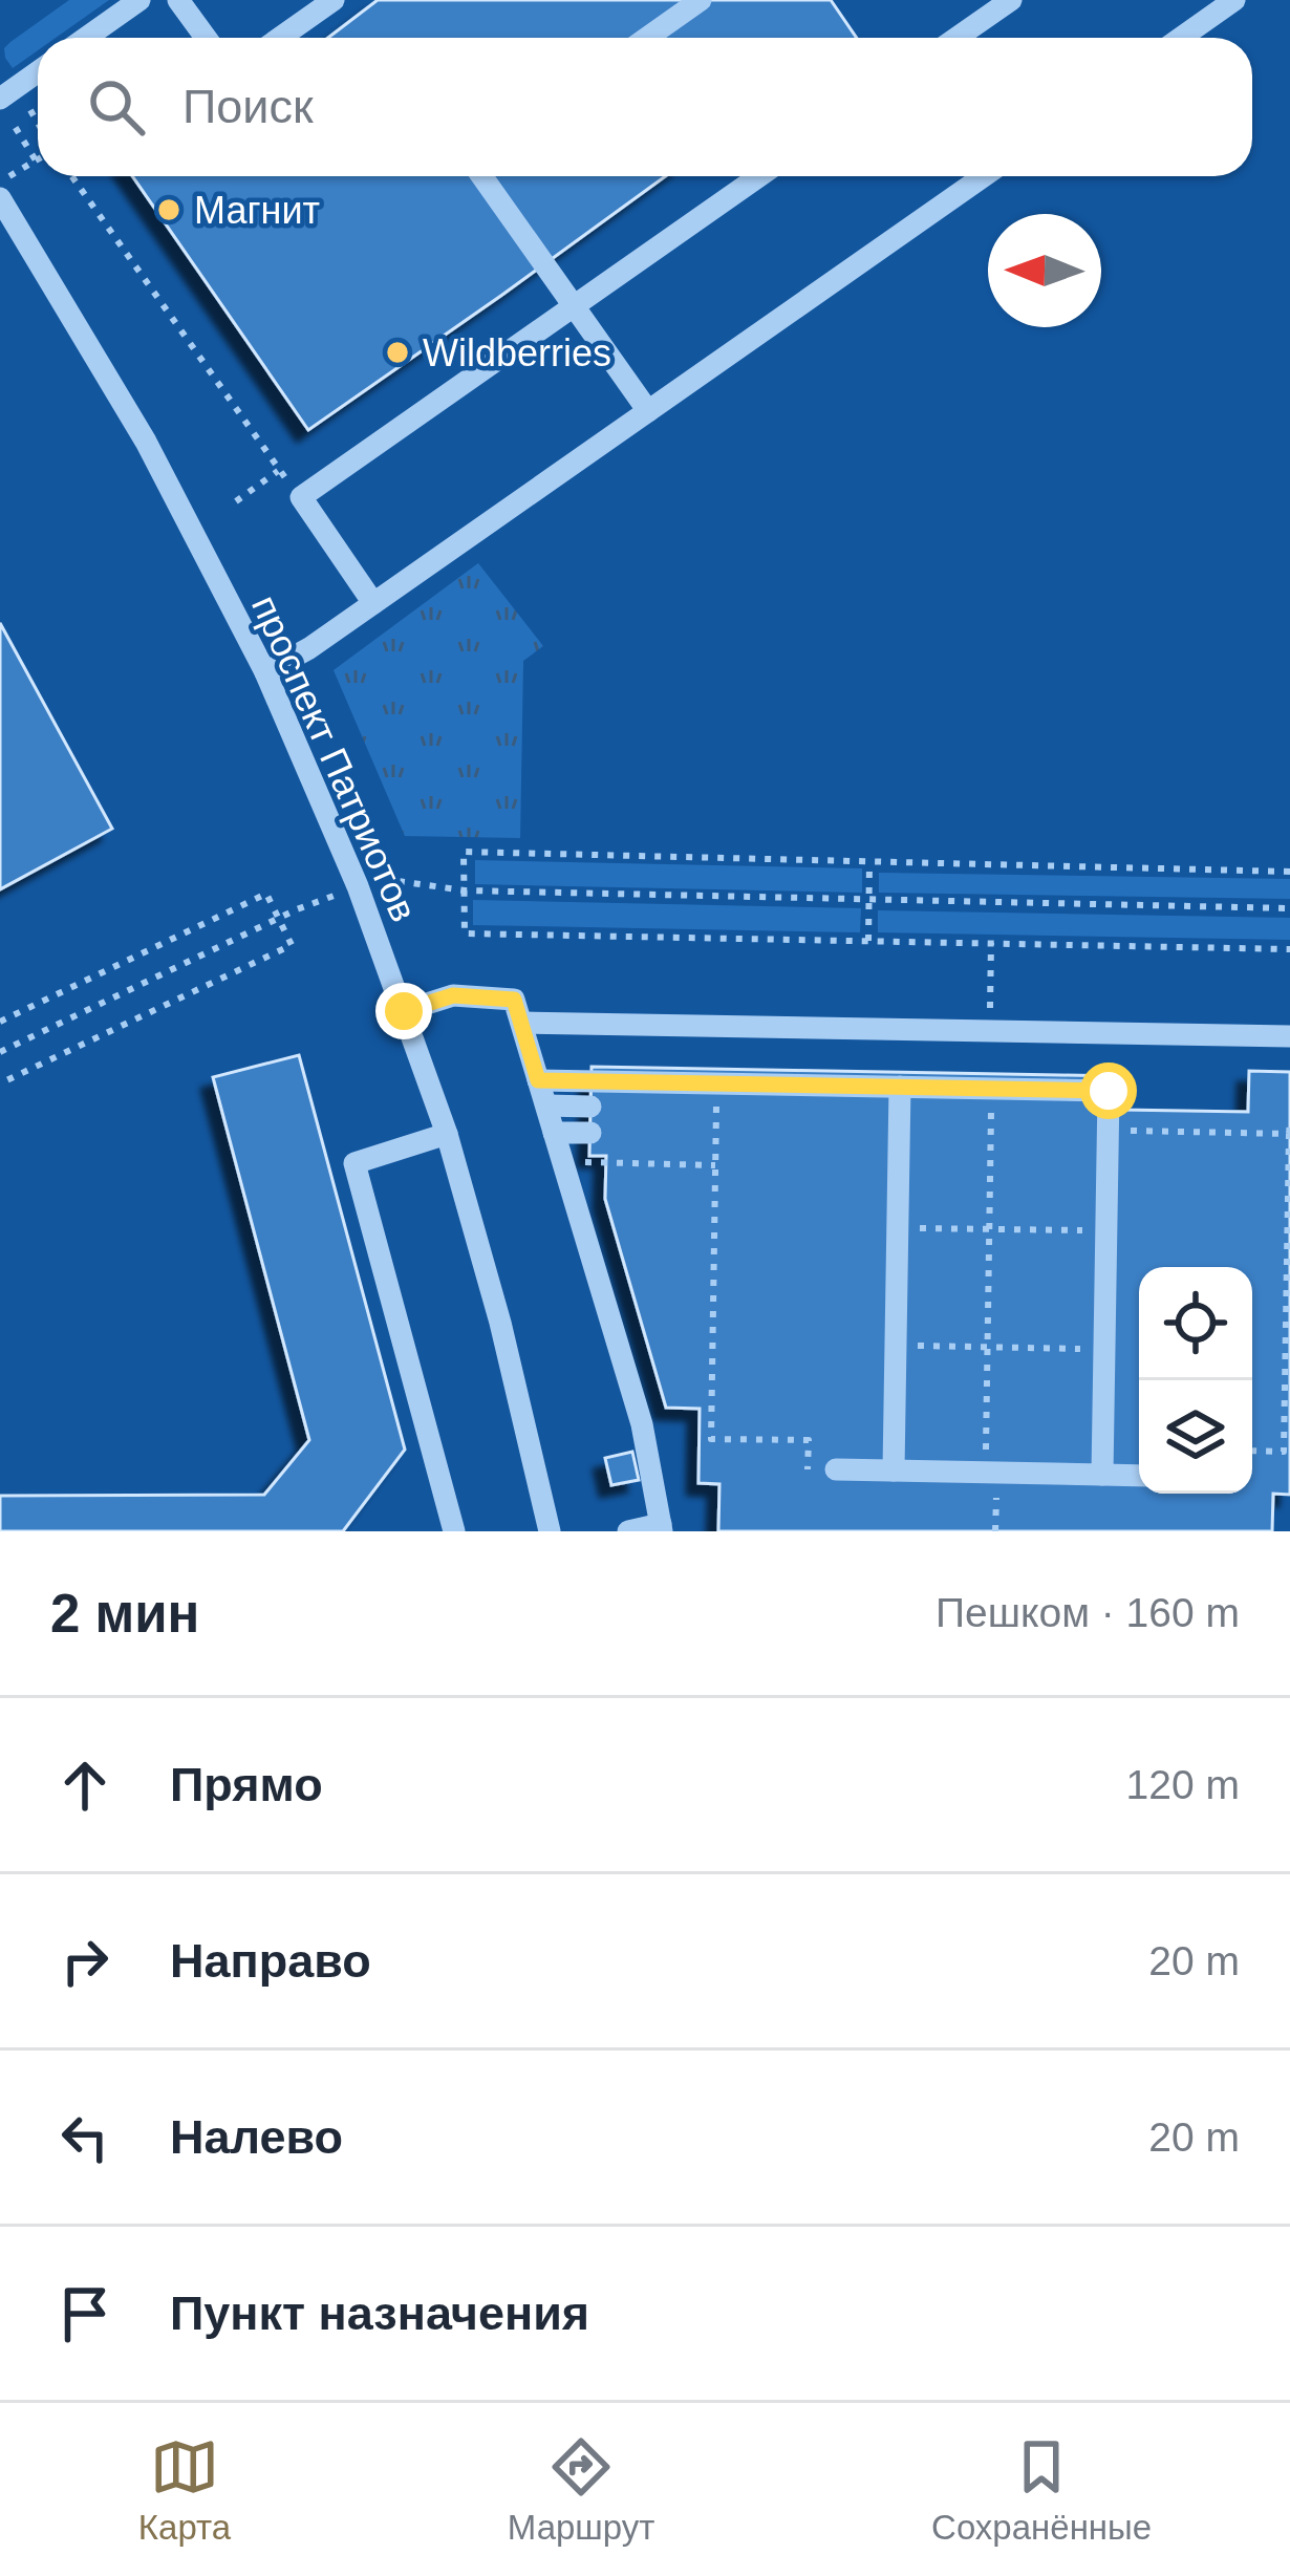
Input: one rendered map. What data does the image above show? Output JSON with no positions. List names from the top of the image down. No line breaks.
{"streets":{"street":["проспект Патриотов"]},"places":["Магнит","Wildberries"],"north":"left","page":{"search":"Поиск","heading":["2 мин","Пешком · 160 m"],"list":[["Прямо","120 m"],["Направо","20 m"],["Налево","20 m"],"Пункт назначения"],"nav":["Карта","Маршрут","Сохранённые"]}}
